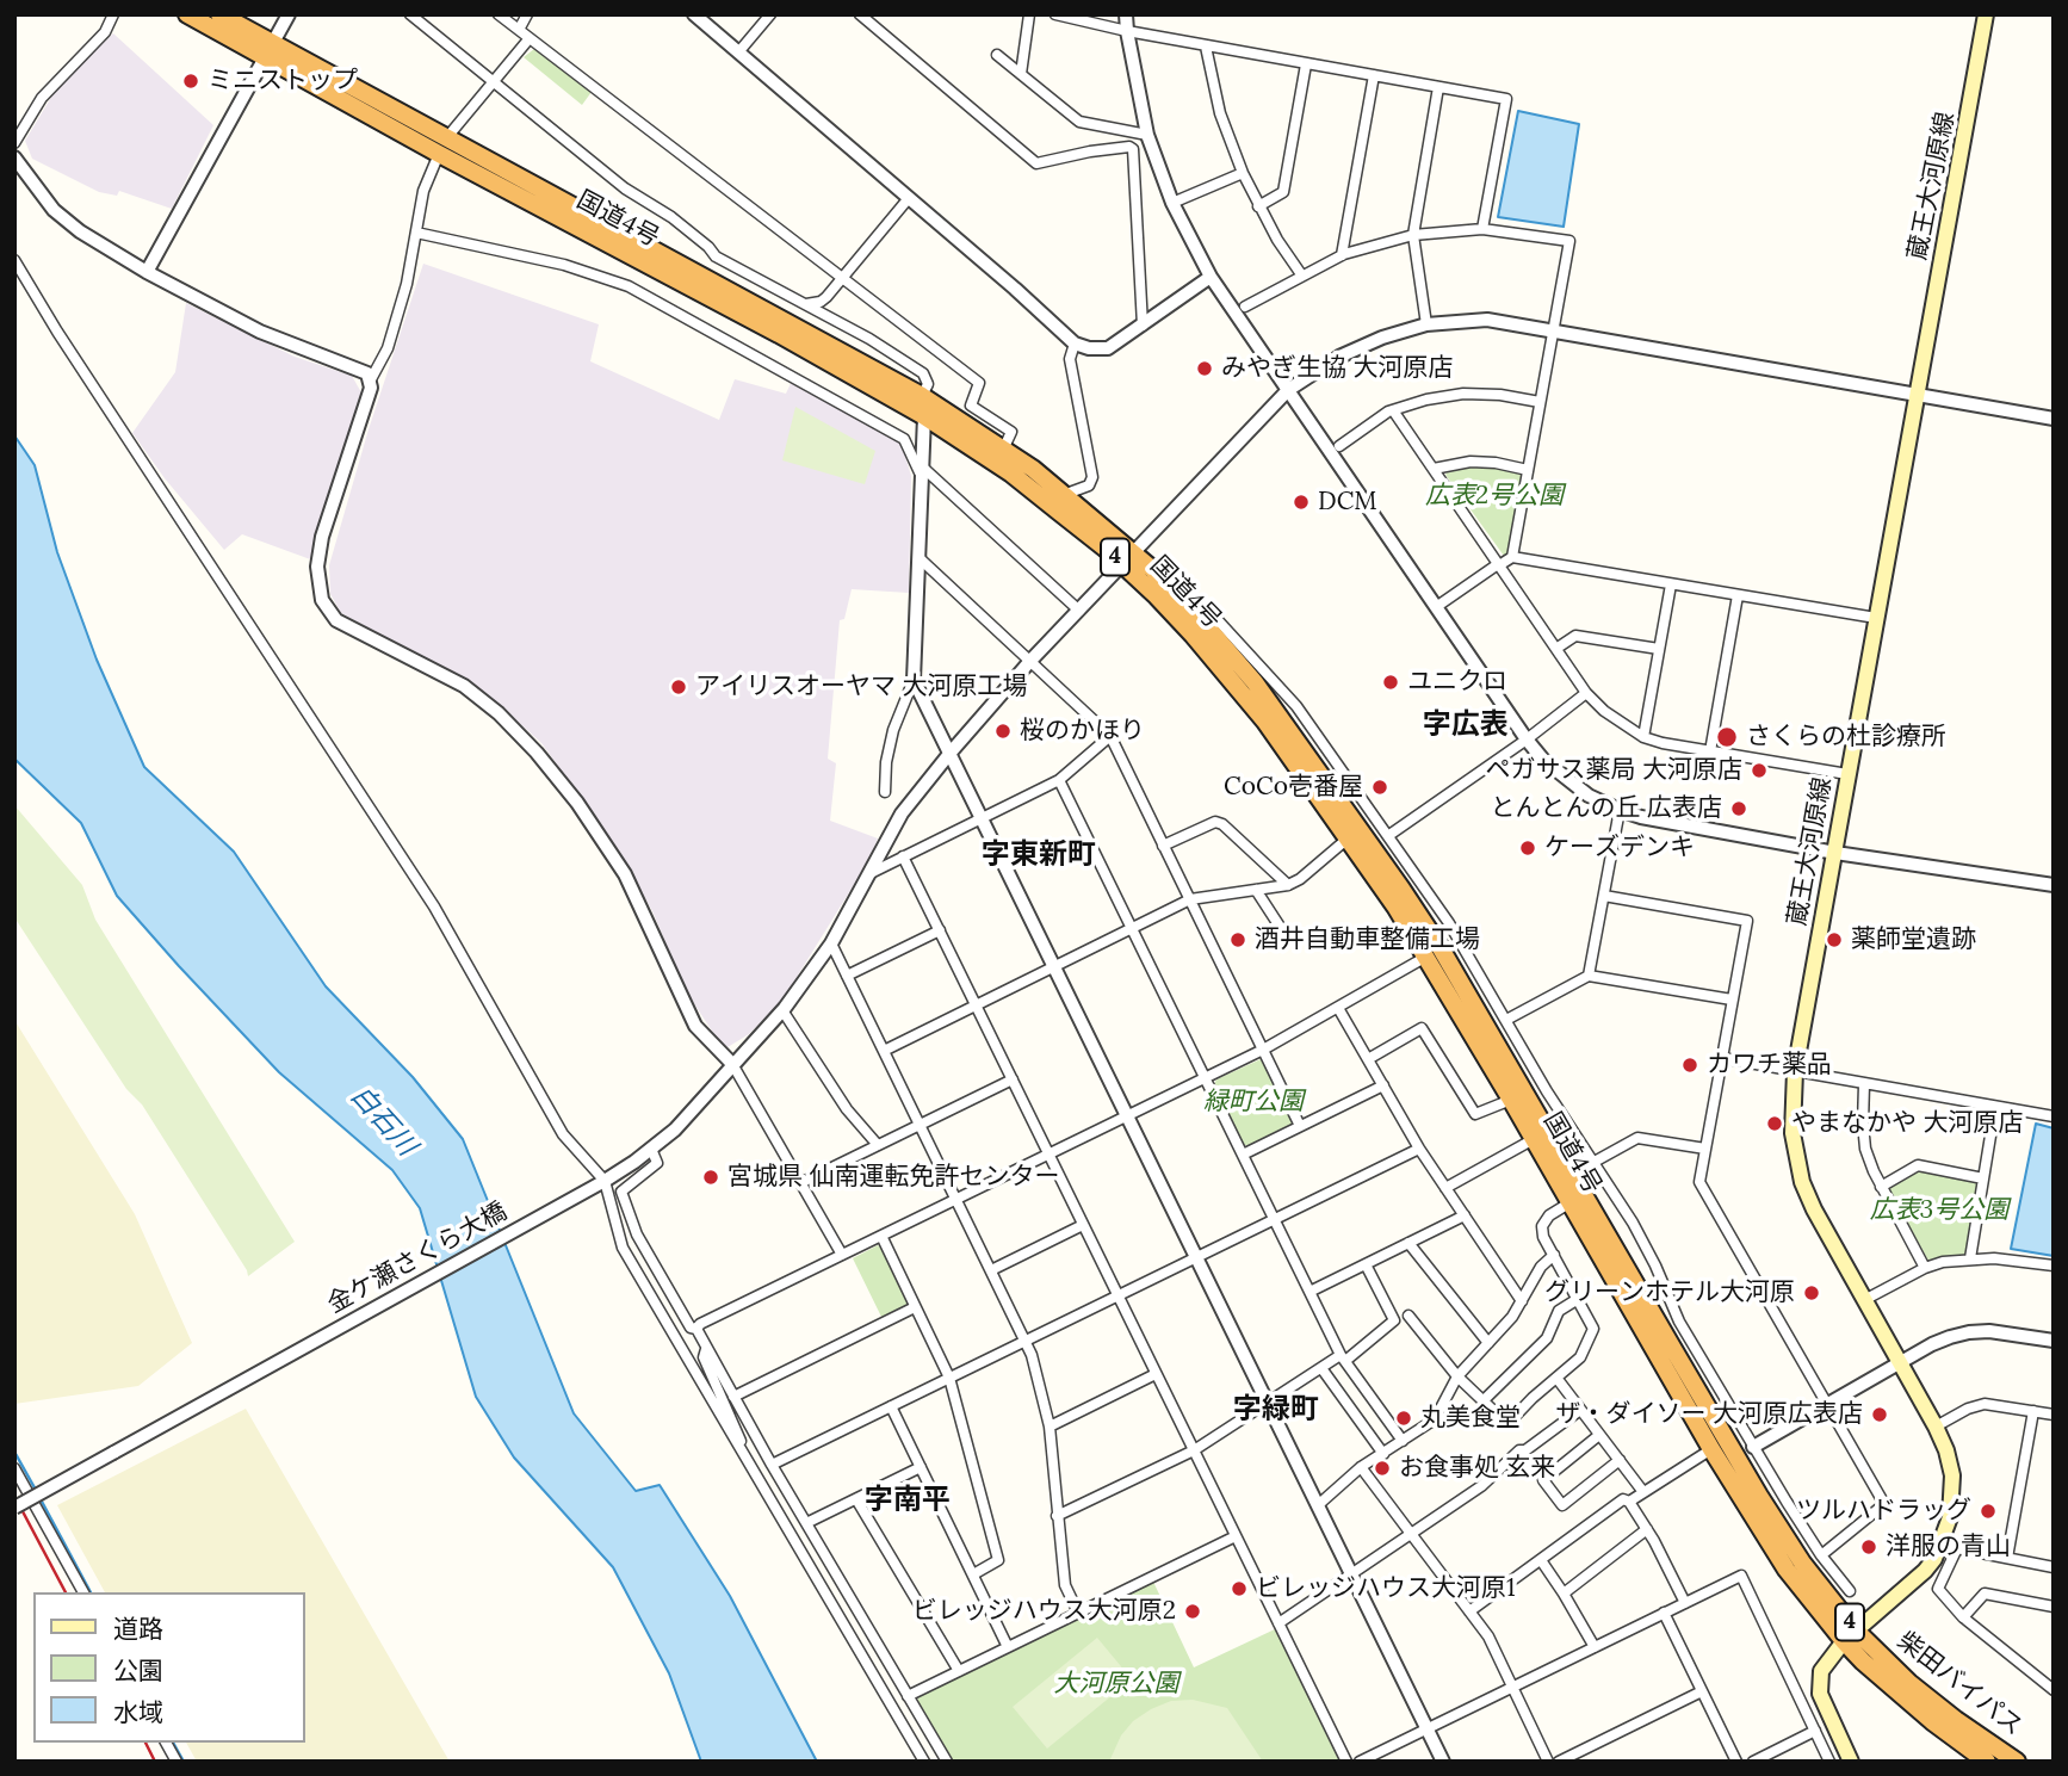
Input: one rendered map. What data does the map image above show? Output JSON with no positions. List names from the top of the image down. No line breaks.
{"streets":{"highway":["国道4号","4","柴田バイパス"],"main road":["蔵王大河原線"],"street":["金ケ瀬さくら大橋"]},"crossings":[["蔵王大河原線","金ケ瀬さくら大橋"],["蔵王大河原線","柴田バイパス"],["国道4号","金ケ瀬さくら大橋"],["国道4号","柴田バイパス"]],"districts":["字広表","字東新町","字緑町","字南平"],"water":["白石川"],"parks":["広表2号公園","緑町公園","広表3号公園","大河原公園"],"places":["ミニストップ","みやぎ生協 大河原店","DCM","ユニクロ","アイリスオーヤマ 大河原工場","桜のかほり","さくらの杜診療所","ペガサス薬局 大河原店","CoCo壱番屋","とんとんの丘 広表店","ケーズデンキ","酒井自動車整備工場","薬師堂遺跡","カワチ薬品","やまなかや 大河原店","宮城県 仙南運転免許センター","グリーンホテル大河原","ザ・ダイソー 大河原広表店","丸美食堂","お食事処 玄来","ツルハドラッグ","洋服の青山","ビレッジハウス大河原1","ビレッジハウス大河原2"],"legend":["道路","公園","水域"]}
